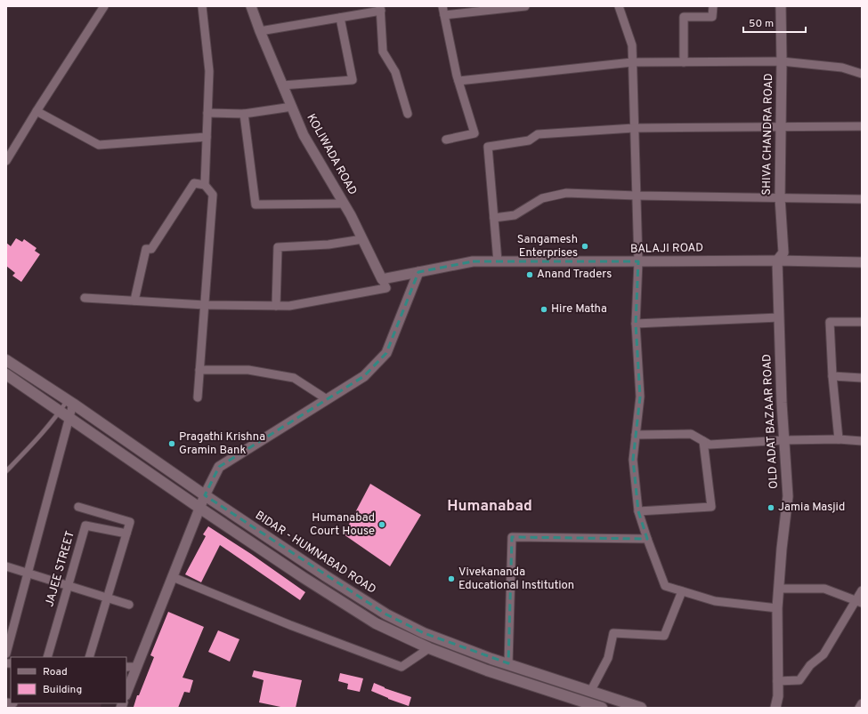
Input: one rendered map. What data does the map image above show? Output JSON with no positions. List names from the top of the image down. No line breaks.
{"streets":{"main road":["BIDAR - HUMNABAD ROAD"],"street":["SHIVA CHANDRA ROAD","KOLIWADA ROAD","BALAJI ROAD","OLD ADAT BAZAAR ROAD","JAJEE STREET"]},"crossings":[["SHIVA CHANDRA ROAD","BALAJI ROAD"],["SHIVA CHANDRA ROAD","OLD ADAT BAZAAR ROAD"],["BALAJI ROAD","OLD ADAT BAZAAR ROAD"]],"districts":["Humanabad"],"places":["Sangamesh Enterprises","Anand Traders","Hire Matha","Pragathi Krishna Gramin Bank","Jamia Masjid","Humanabad Court House","Vivekananda Educational Institution"],"legend":["Road","Building"],"scale_bar":"50 m"}
